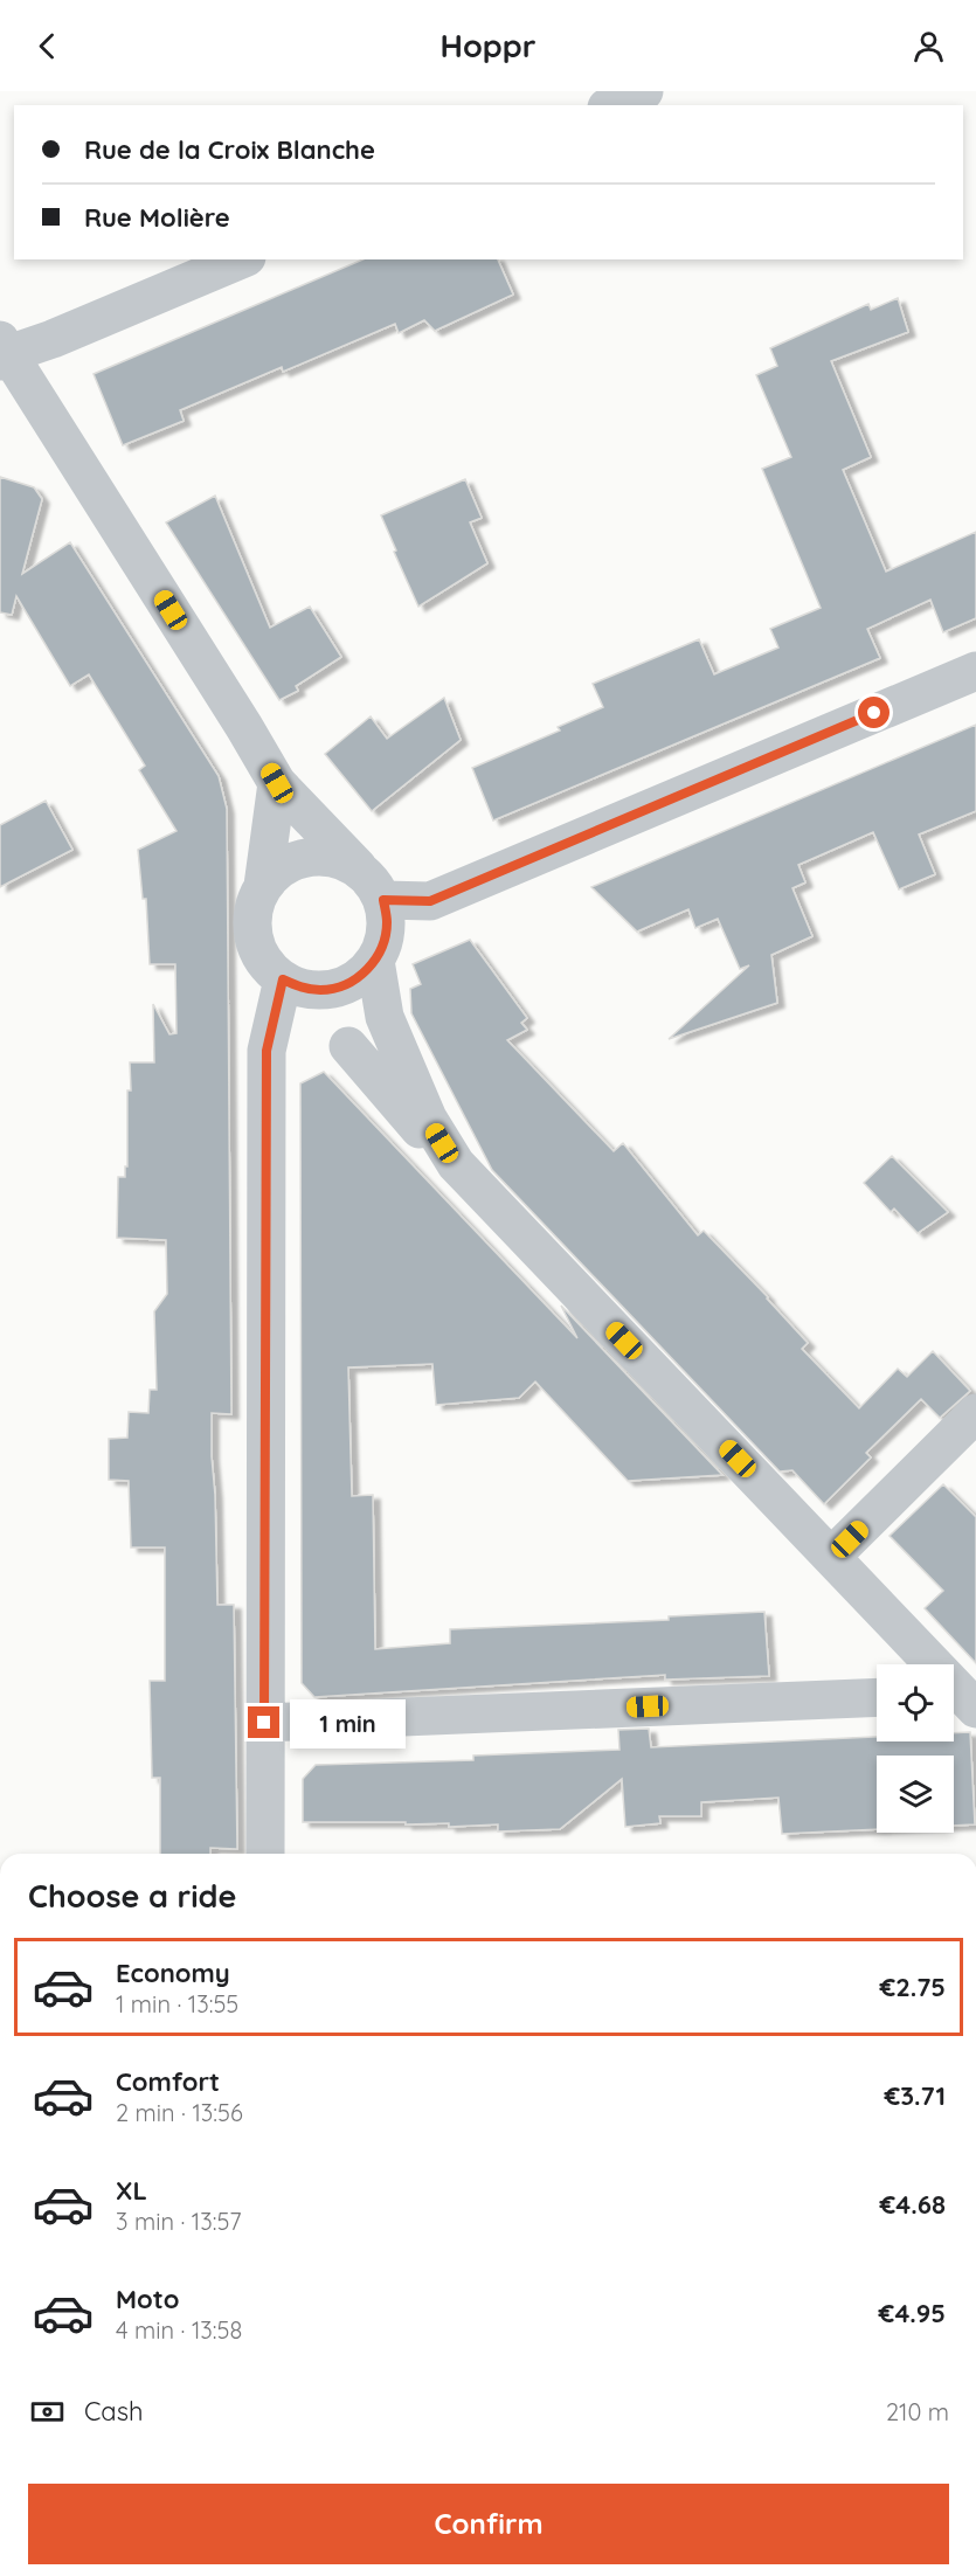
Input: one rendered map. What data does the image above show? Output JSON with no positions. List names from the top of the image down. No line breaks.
{"page":{"header":"Hoppr","banner":["Rue de la Croix Blanche","Rue Molière"],"bubble":"1 min","heading":"Choose a ride","list":[{"name":"Economy","note":"1 min · 13:55","value":"€2.75"},{"name":"Comfort","note":"2 min · 13:56","value":"€3.71"},{"name":"XL","note":"3 min · 13:57","value":"€4.68"},{"name":"Moto","note":"4 min · 13:58","value":"€4.95"}],"pay":["Cash","210 m"],"buttons":"Confirm"}}
